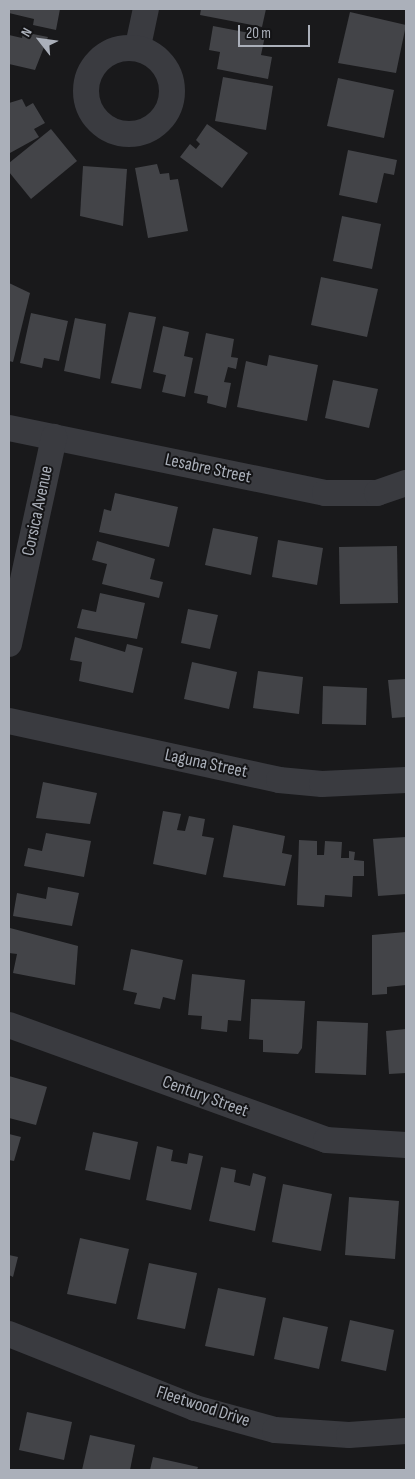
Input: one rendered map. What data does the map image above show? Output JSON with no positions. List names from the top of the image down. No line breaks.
{"streets":{"street":["Lesabre Street","Corsica Avenue","Laguna Street","Century Street","Fleetwood Drive"]},"crossings":[["Lesabre Street","Corsica Avenue"]],"scale_bar":"20 m","north":"top left"}
